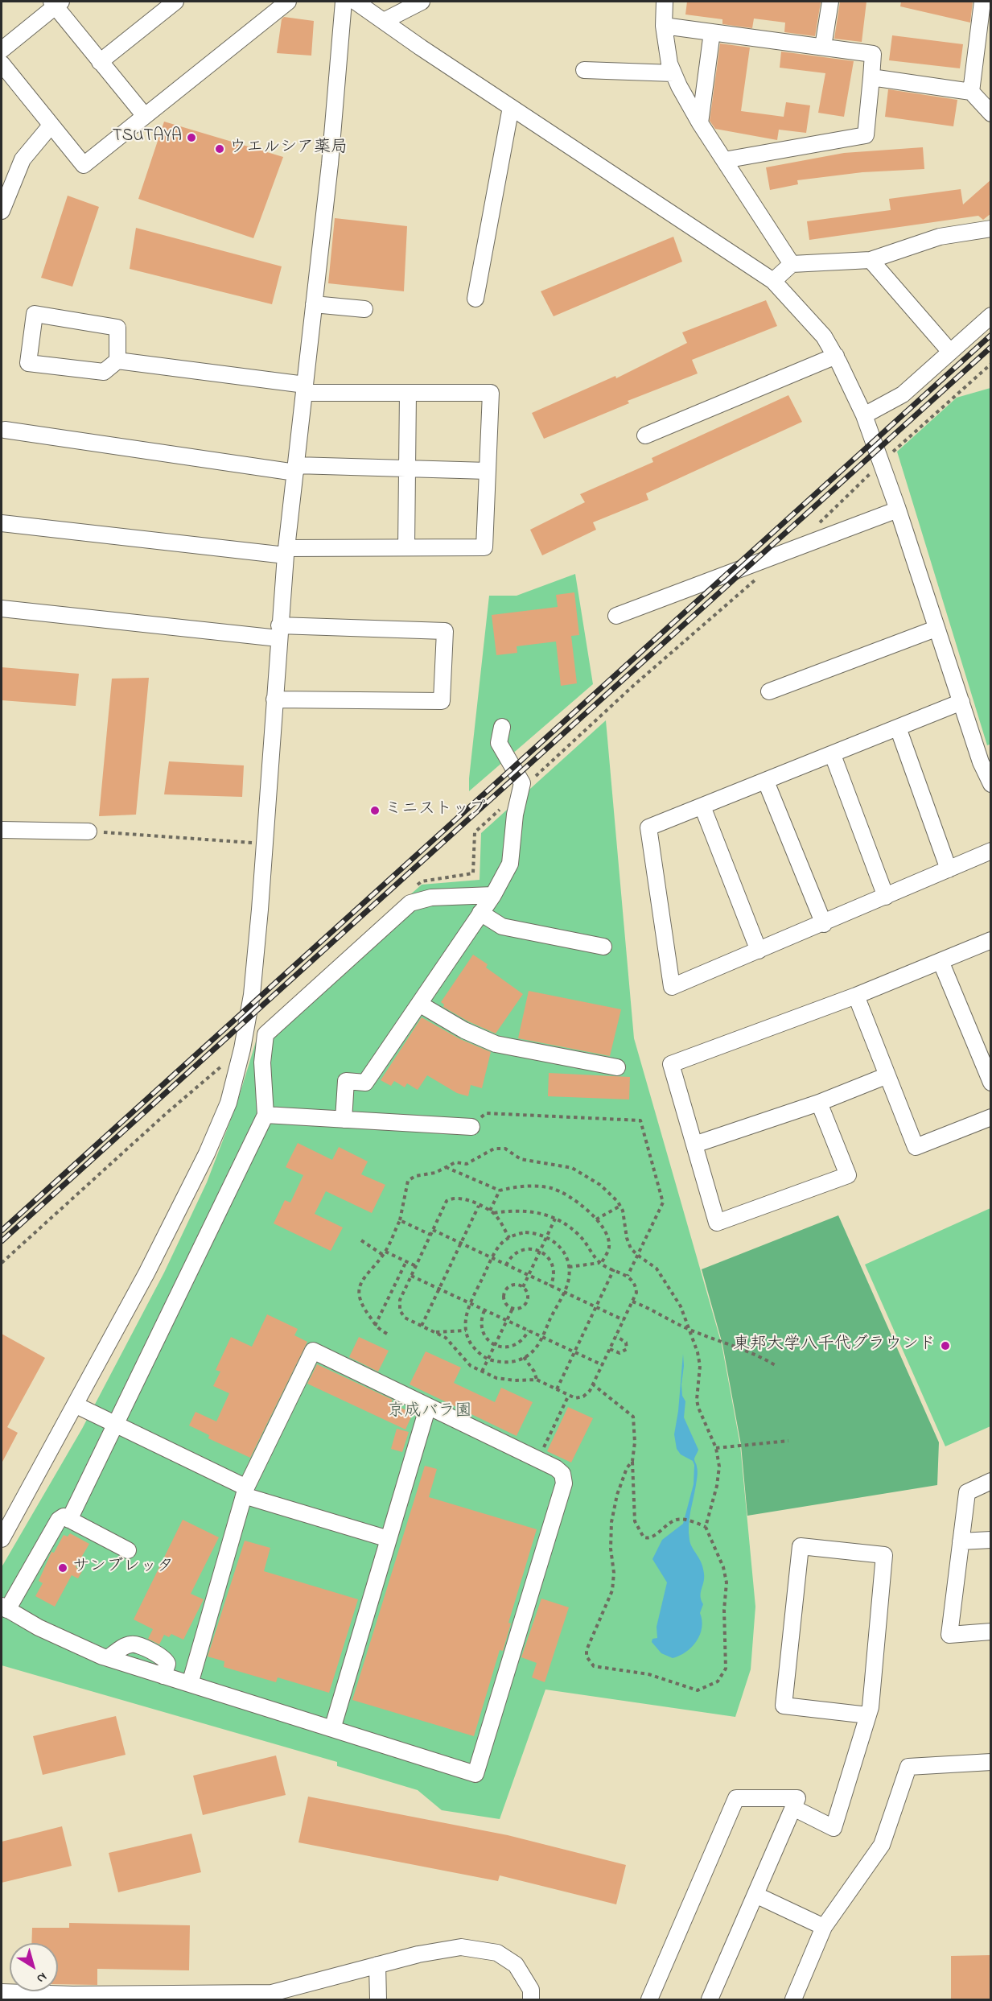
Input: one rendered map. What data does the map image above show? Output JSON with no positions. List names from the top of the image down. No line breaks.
{"parks":["京成バラ園"],"places":["TSUTAYA","ウエルシア薬局","ミニストップ","東邦大学八千代グラウンド","サンブレッタ"],"north":"bottom right"}
